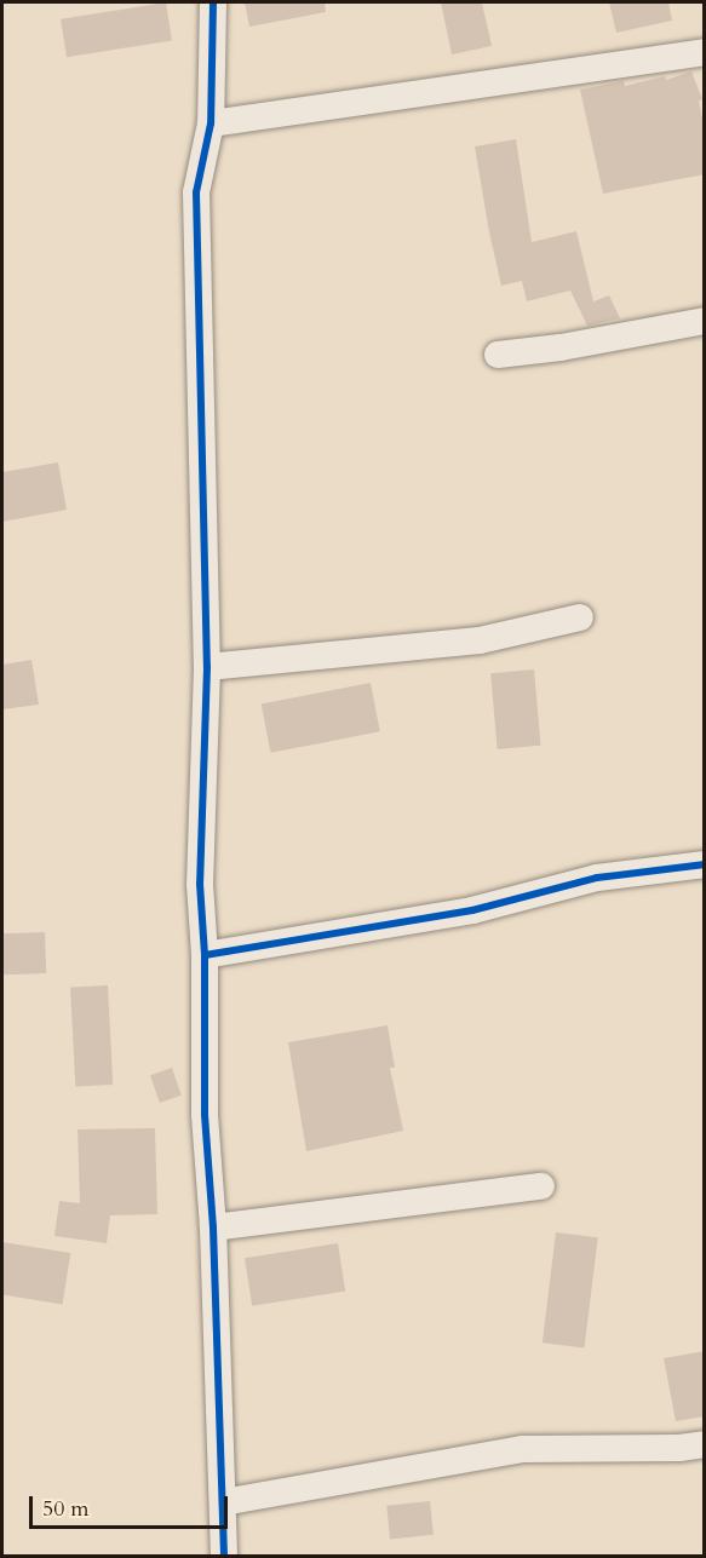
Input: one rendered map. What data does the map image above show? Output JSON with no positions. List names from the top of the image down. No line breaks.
{"scale_bar":"50 m"}
